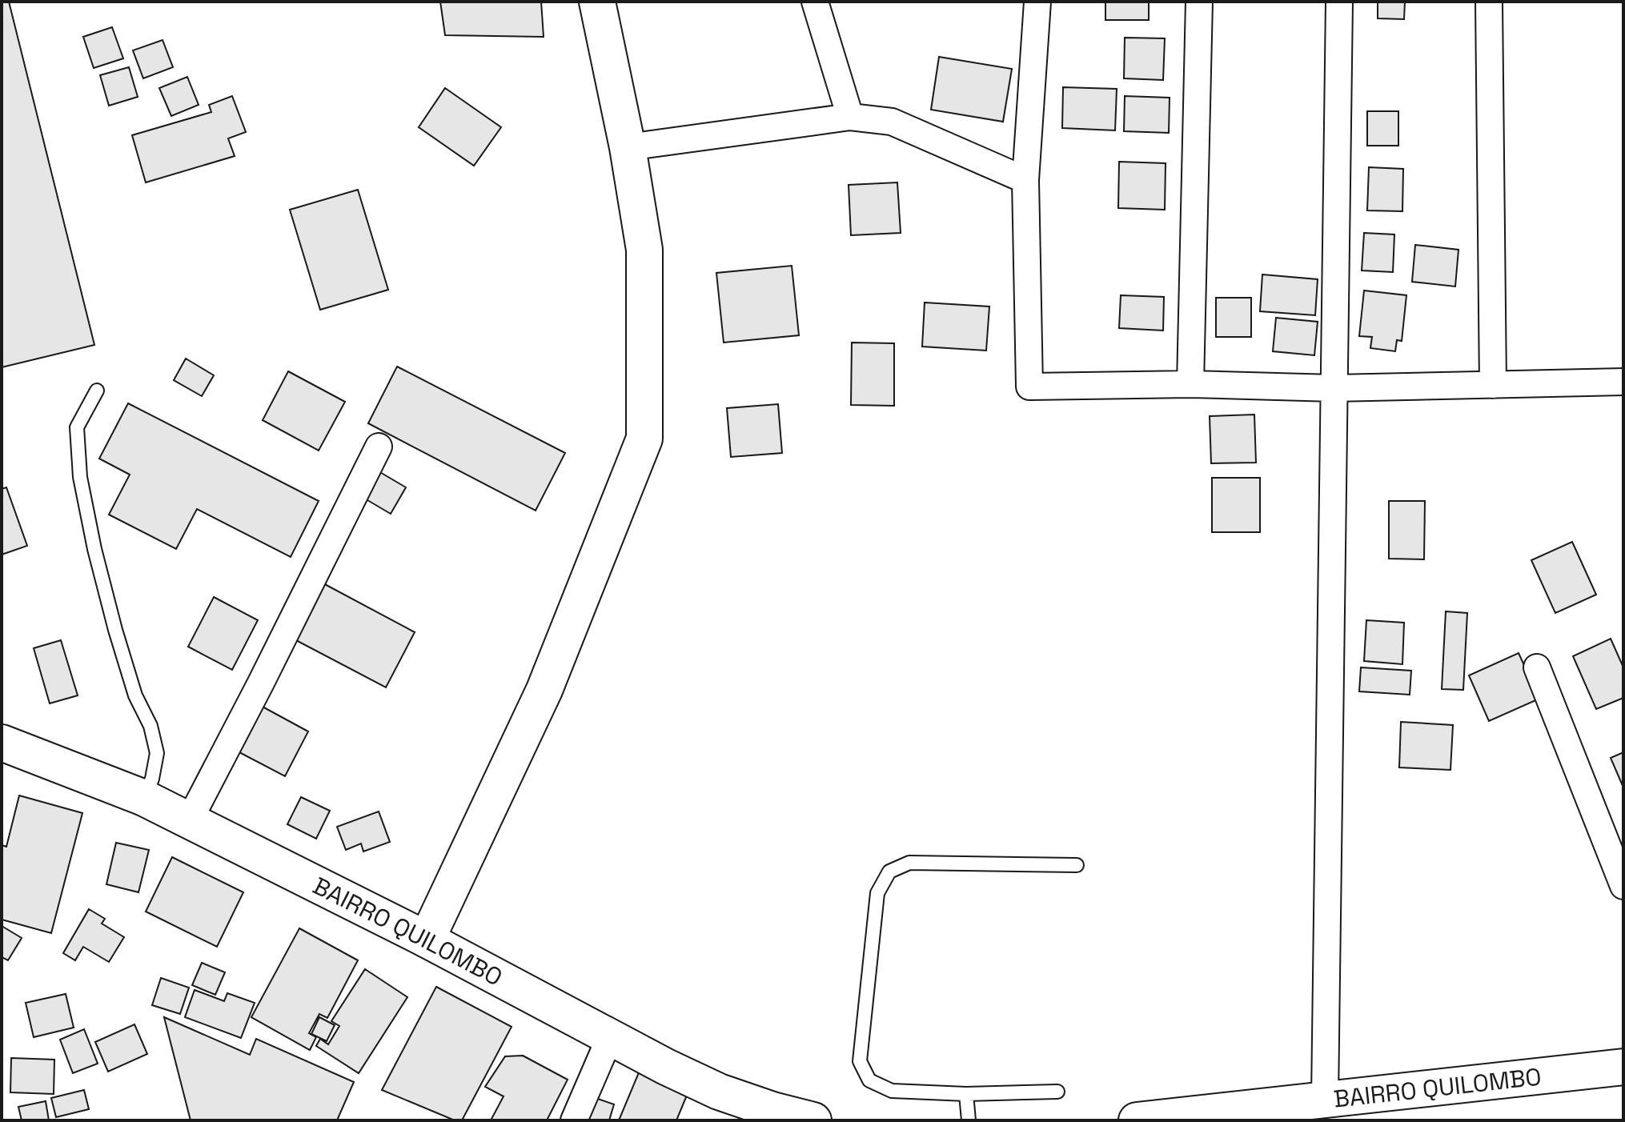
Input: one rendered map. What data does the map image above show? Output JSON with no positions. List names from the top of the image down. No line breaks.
{"streets":{"street":["BAIRRO QUILOMBO"]}}
